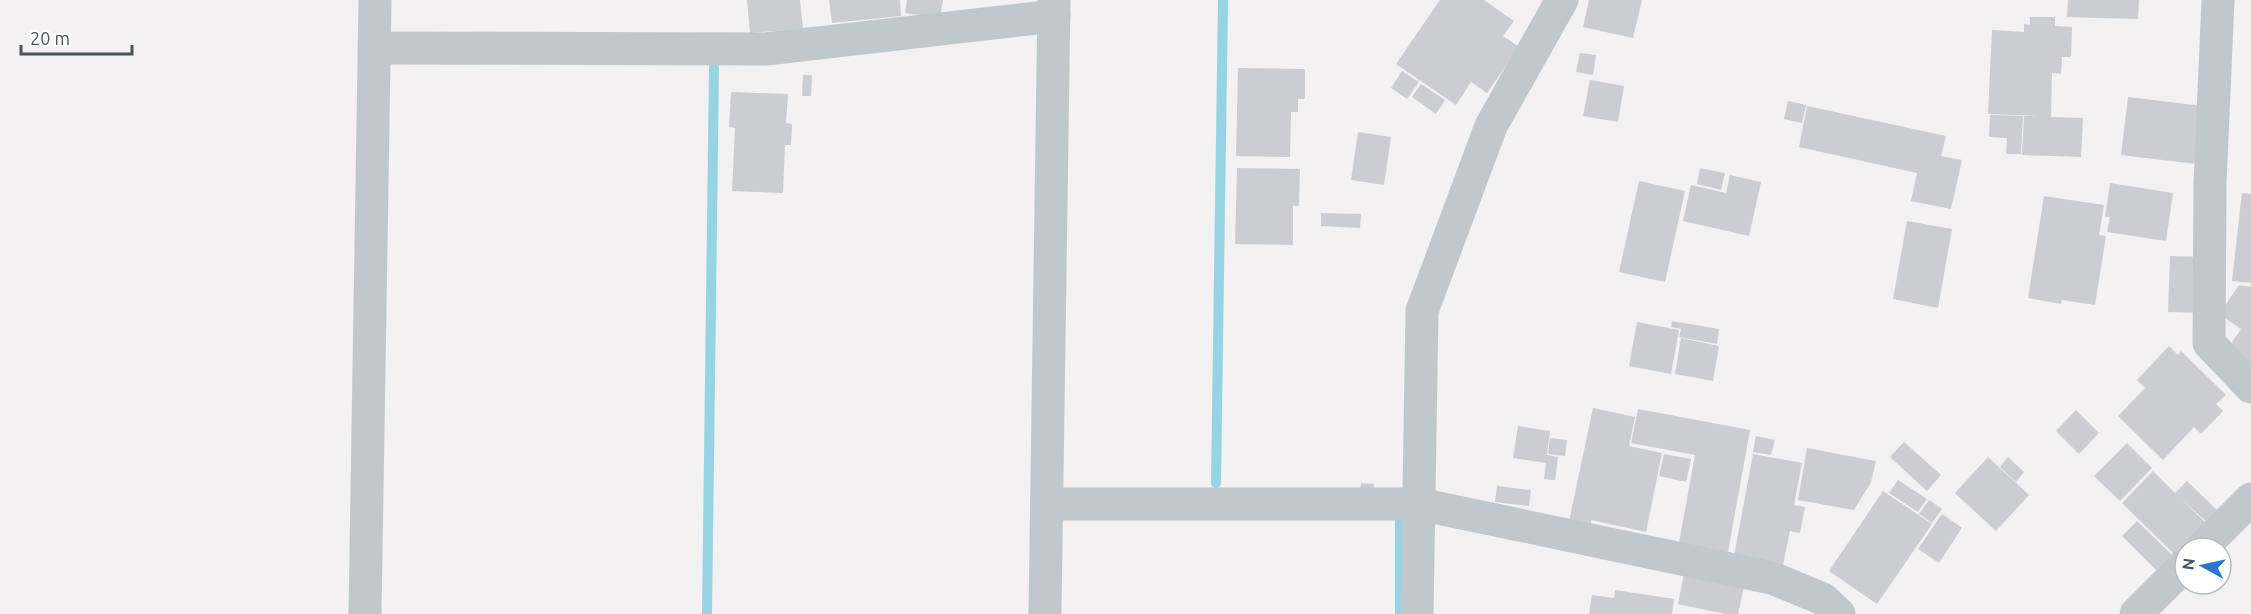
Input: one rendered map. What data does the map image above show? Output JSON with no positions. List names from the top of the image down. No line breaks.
{"scale_bar":"20 m","north":"left"}
